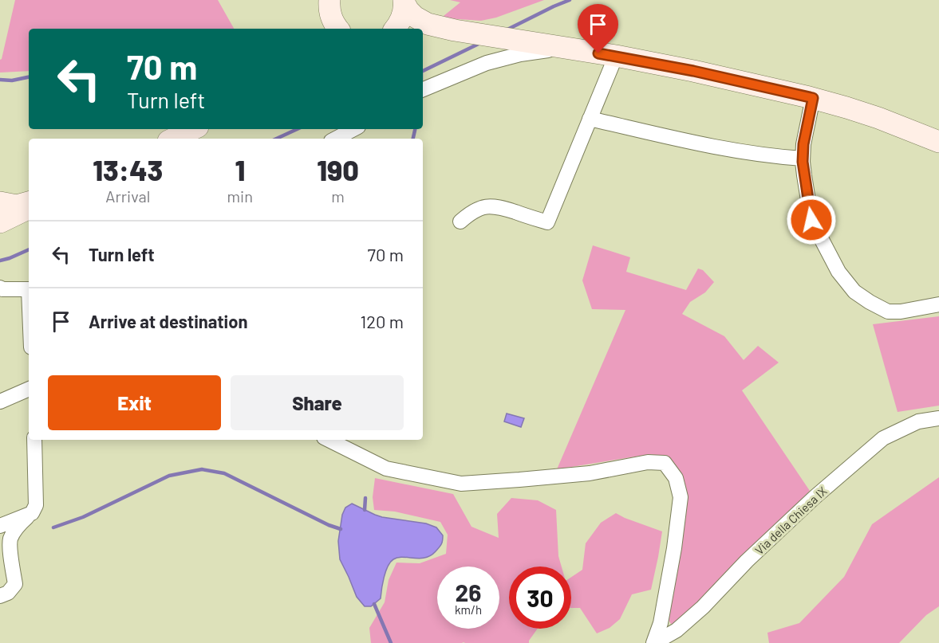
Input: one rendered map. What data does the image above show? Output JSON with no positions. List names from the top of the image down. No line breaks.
{"streets":{"street":["Via della Chiesa IX"]},"page":{"turn":["70 m","Turn left"],"eta":["13:43","Arrival","1","min","190","m"],"list":[{"name":"Turn left","value":"70 m"},{"name":"Arrive at destination","value":"120 m"}],"buttons":["Exit","Share"],"speed":"26 km/h","limit":"30"}}
